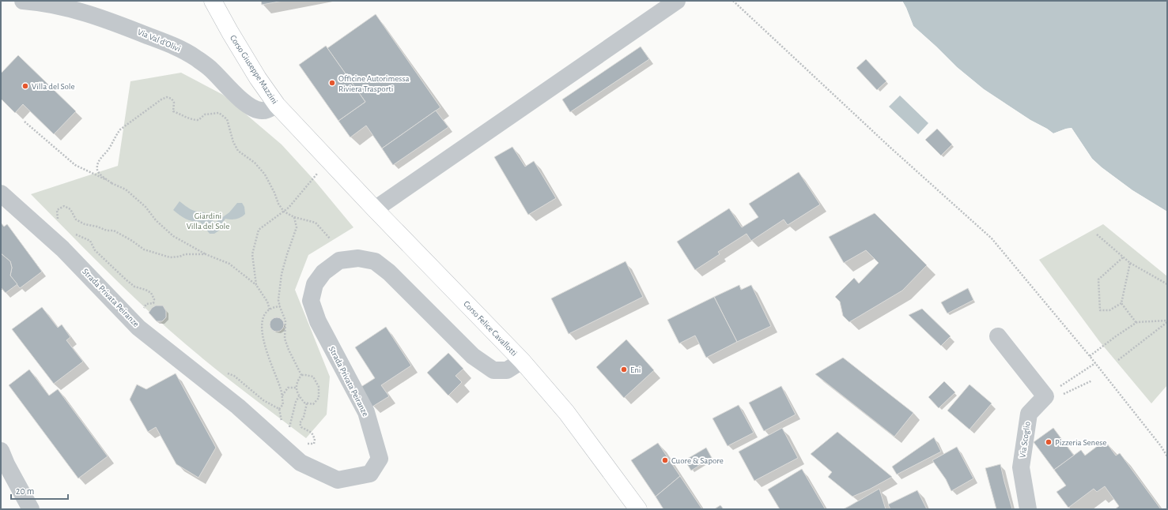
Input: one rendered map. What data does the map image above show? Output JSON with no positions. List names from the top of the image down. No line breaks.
{"streets":{"main road":["Corso Giuseppe Mazzini","Corso Felice Cavallotti"],"street":["Via Val d'Olivi","Strada Privata Peiranze","Via Scoglio"]},"crossings":[["Via Val d'Olivi","Corso Giuseppe Mazzini"],["Corso Giuseppe Mazzini","Corso Felice Cavallotti"],["Strada Privata Peiranze","Corso Felice Cavallotti"]],"parks":["Giardini Villa del Sole"],"places":["Officine Autorimessa Riviera Trasporti","Villa del Sole","Eni","Pizzeria Senese","Cuore & Sapore"],"scale_bar":"20 m"}
